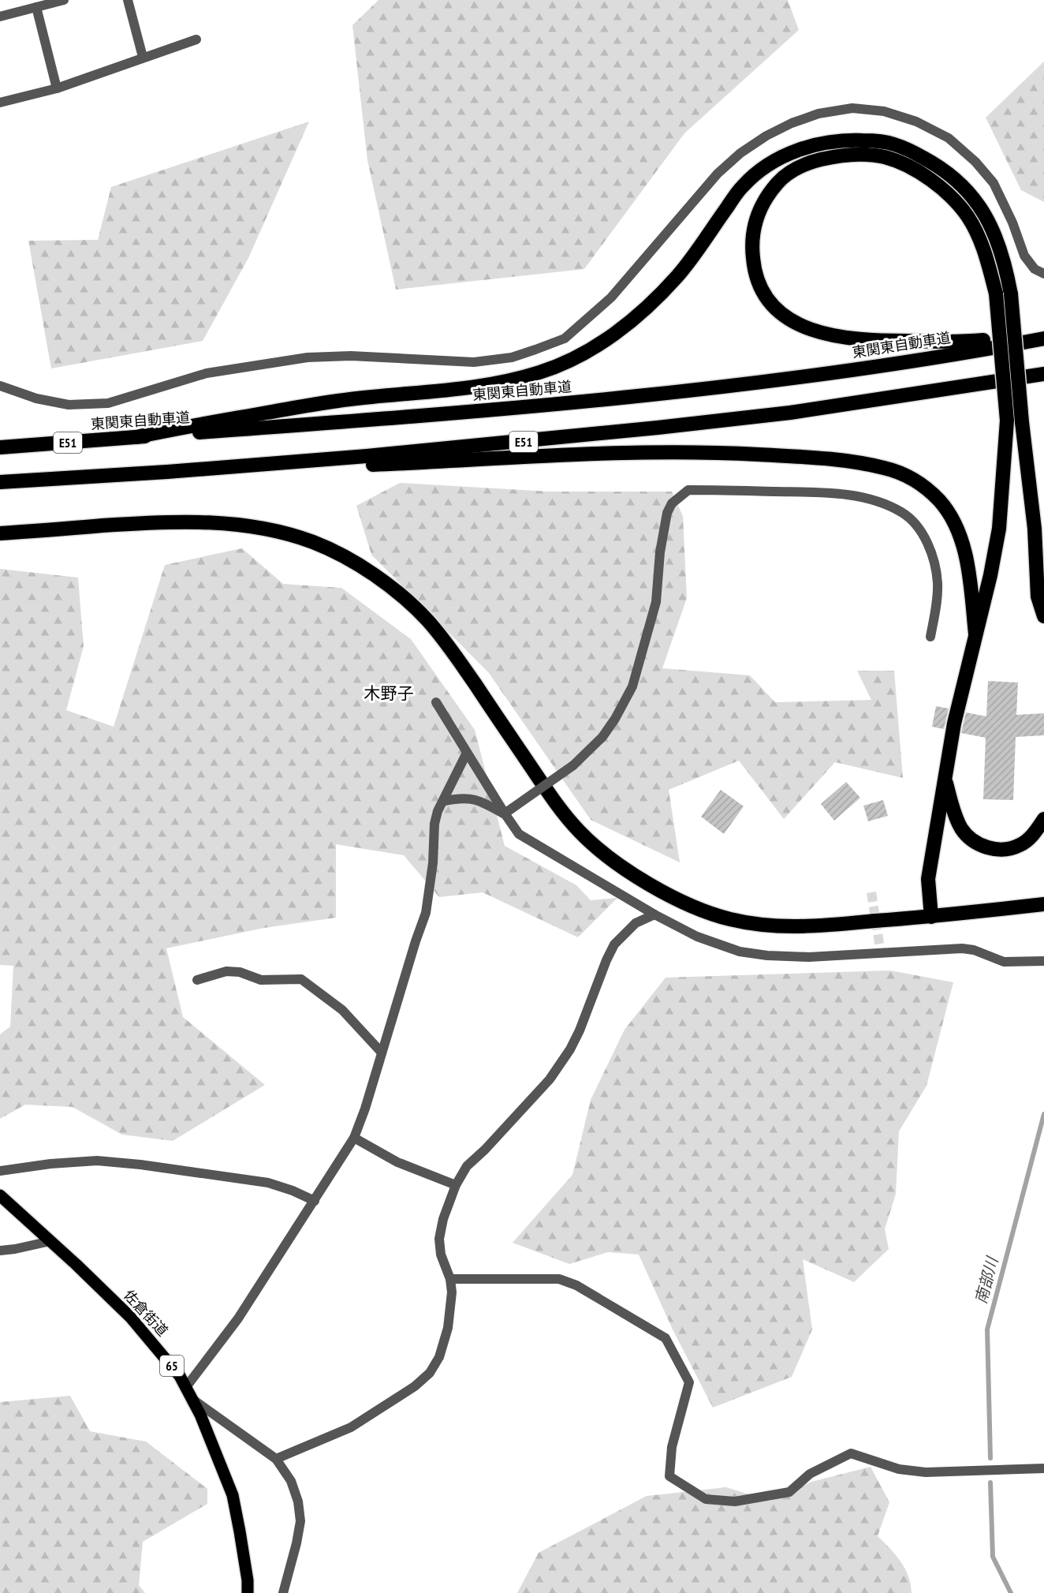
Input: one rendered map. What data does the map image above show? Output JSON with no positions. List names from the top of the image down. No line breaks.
{"streets":{"highway":["東関東自動車道","E51"],"main road":["佐倉街道","65"]},"districts":["木野子"],"water":["南部川"]}
